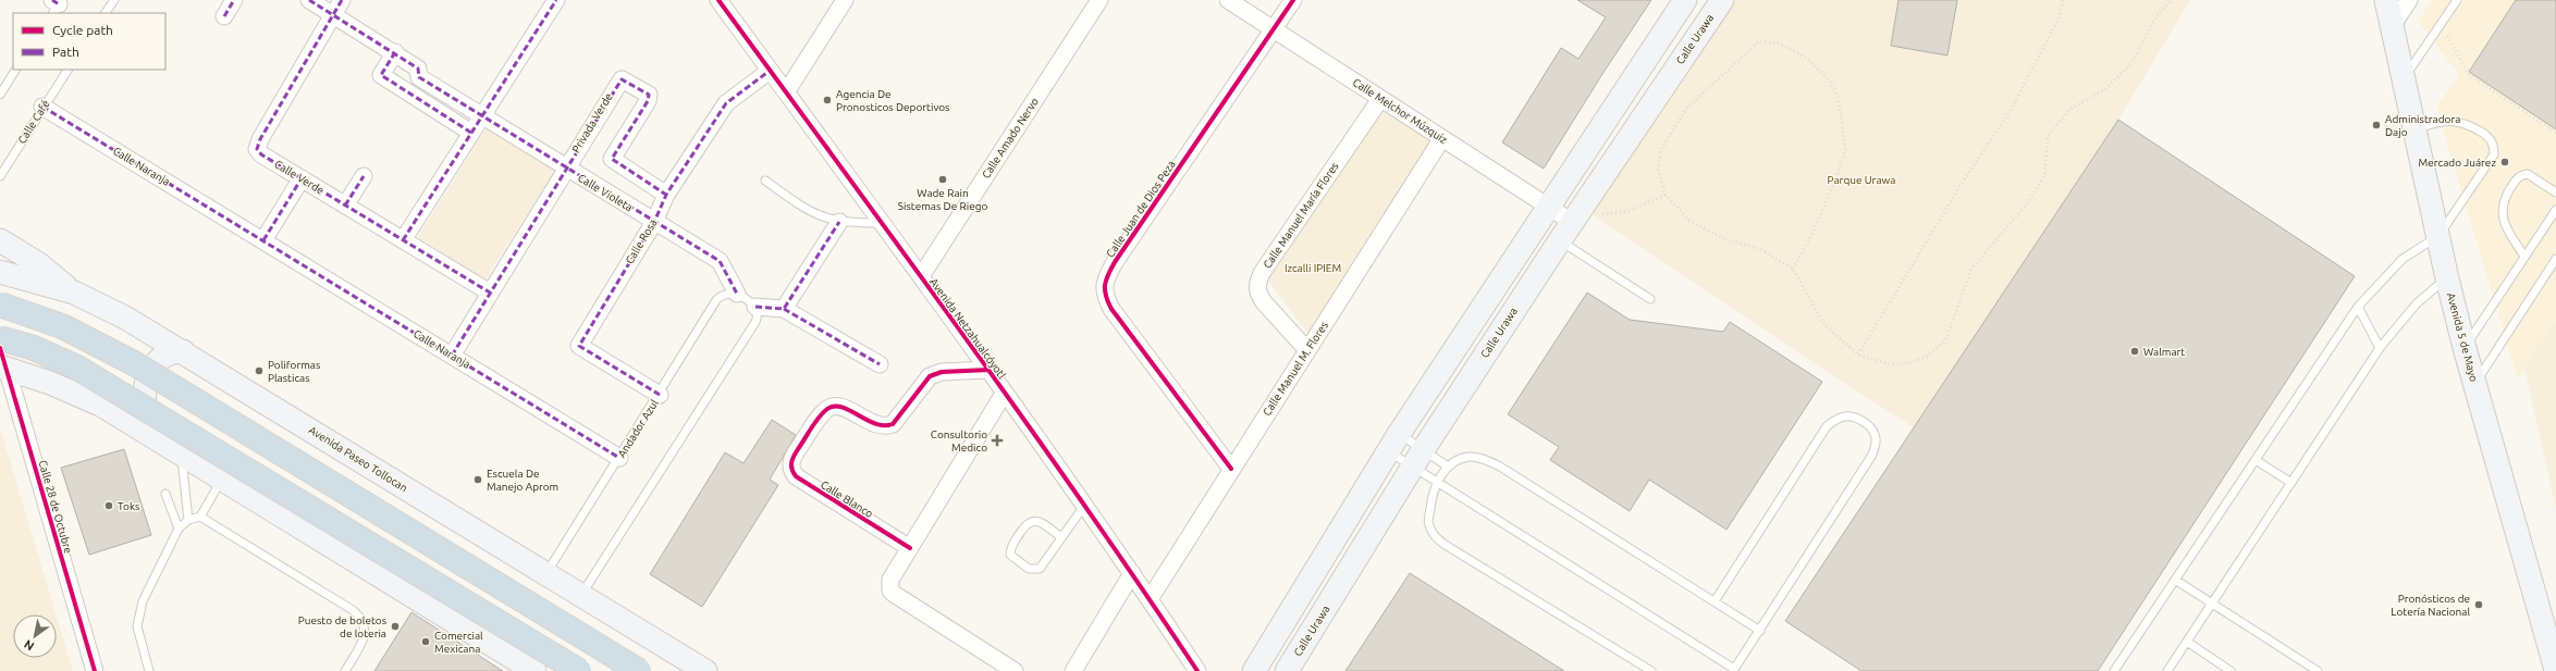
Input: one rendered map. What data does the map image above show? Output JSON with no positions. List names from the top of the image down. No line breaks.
{"streets":{"main road":["Calle Urawa","Avenida 5 de Mayo","Avenida Paseo Tollocan"],"street":["Calle Melchor Múzquiz","Privada Verde","Calle Amado Nervo","Calle Naranja","Calle Verde","Calle Violeta","Calle Juan de Dios Peza","Calle Manuel María Flores","Calle Rosa","Avenida Netzahualcóyotl","Calle Manuel M. Flores","Calle Blanco","Calle 28 de Octubre"],"lane":["Calle Café","Andador Azul"]},"crossings":[["Calle Urawa","Calle Melchor Múzquiz"],["Calle Melchor Múzquiz","Calle Juan de Dios Peza"],["Calle Melchor Múzquiz","Calle Manuel María Flores"],["Calle Melchor Múzquiz","Calle Manuel M. Flores"],["Calle Café","Calle Naranja"],["Privada Verde","Calle Violeta"],["Privada Verde","Calle Rosa"],["Calle Amado Nervo","Avenida Netzahualcóyotl"],["Calle Naranja","Andador Azul"],["Calle Verde","Calle Violeta"],["Calle Violeta","Calle Rosa"],["Calle Violeta","Andador Azul"],["Calle Juan de Dios Peza","Calle Manuel M. Flores"],["Calle Manuel María Flores","Calle Manuel M. Flores"],["Calle Rosa","Avenida Netzahualcóyotl"],["Calle Rosa","Andador Azul"],["Avenida Netzahualcóyotl","Calle Manuel M. Flores"],["Avenida Netzahualcóyotl","Calle Blanco"],["Andador Azul","Avenida Paseo Tollocan"]],"parks":["Parque Urawa","Izcalli IPIEM"],"places":{"other":["Agencia De Pronosticos Deportivos","Administradora Dajo","Mercado Juárez","Wade Rain Sistemas De Riego","Walmart","Poliformas Plasticas","Escuela De Manejo Aprom","Toks","Pronósticos de Lotería Nacional","Puesto de boletos de loteria","Comercial Mexicana"],"health":["Consultorio Medico"]},"legend":["Cycle path","Path"],"north":"bottom left"}
